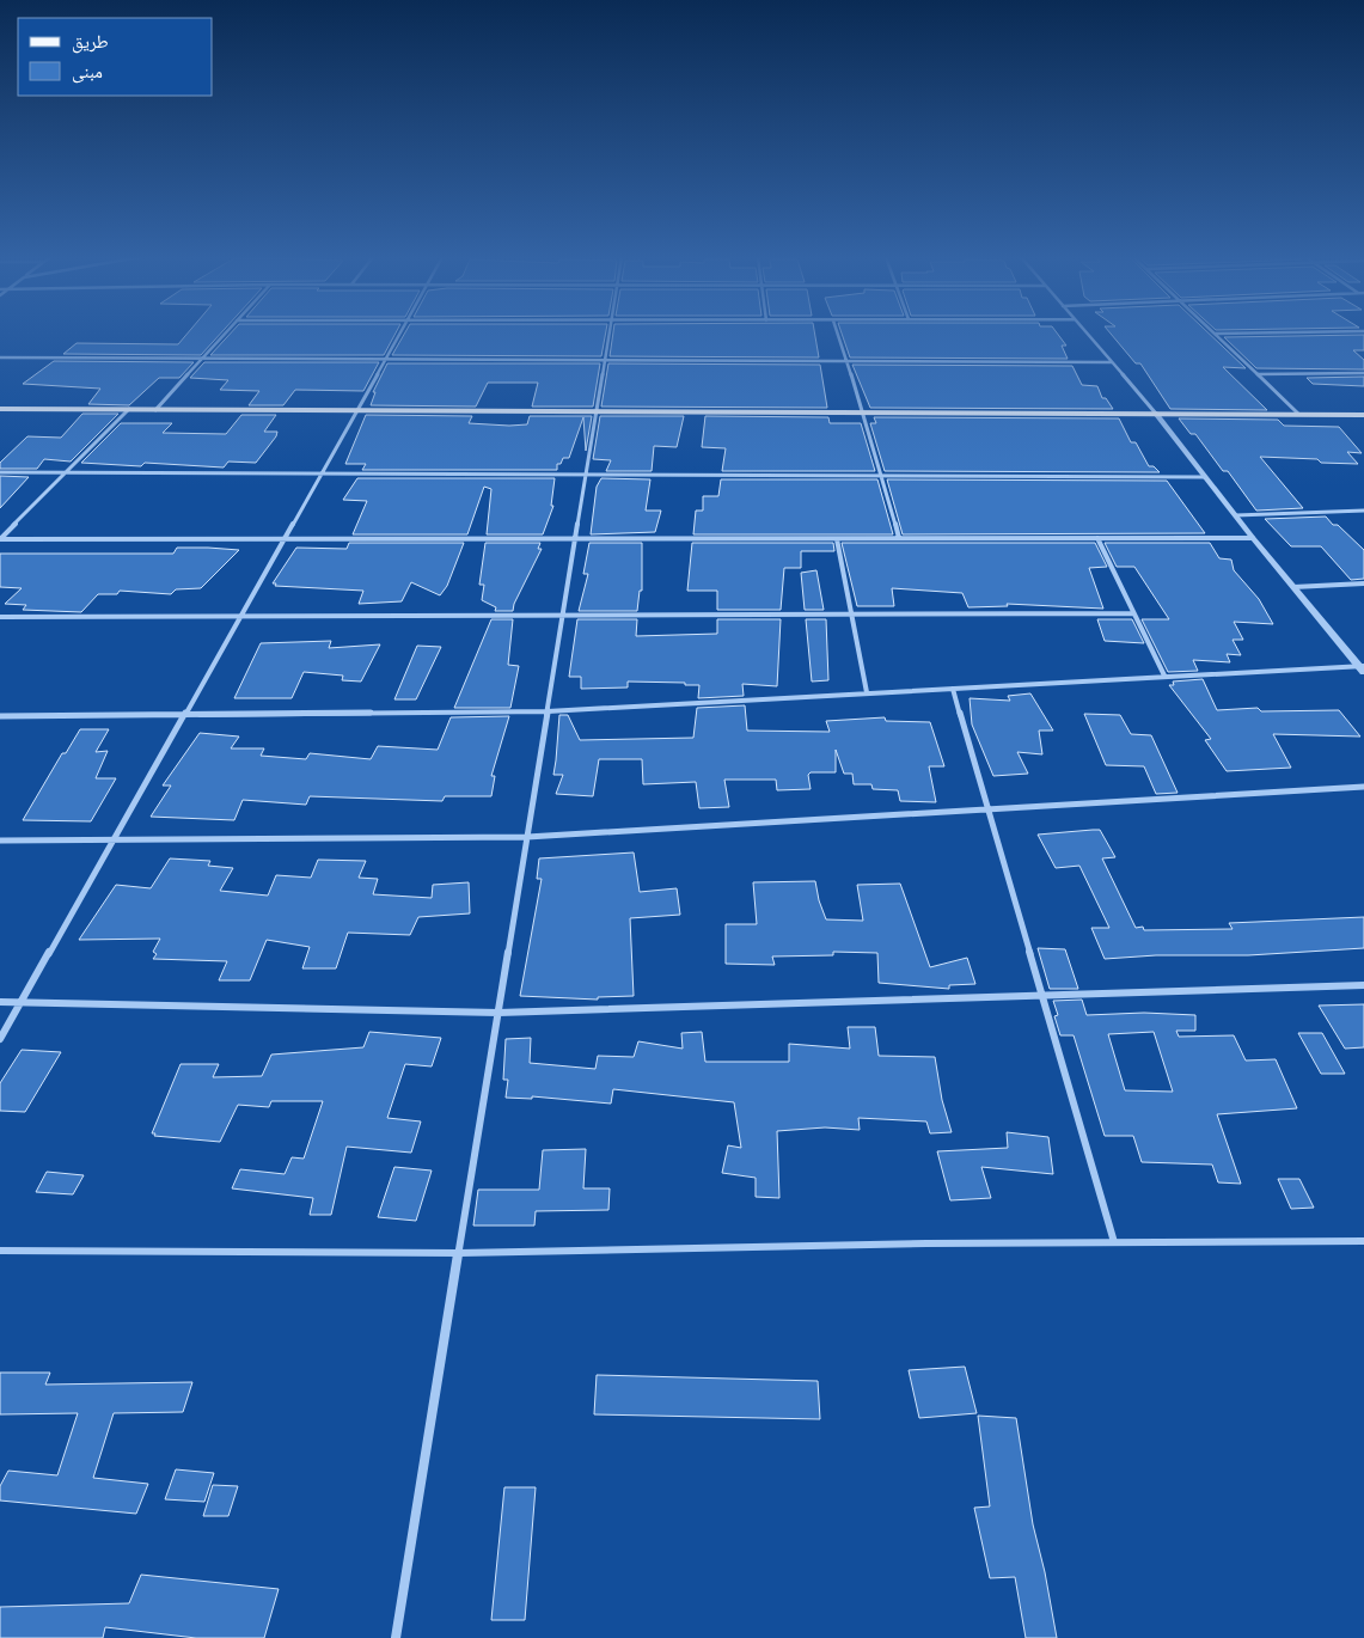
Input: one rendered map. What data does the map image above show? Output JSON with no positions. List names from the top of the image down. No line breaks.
{"legend":["طريق","مبنى"]}
